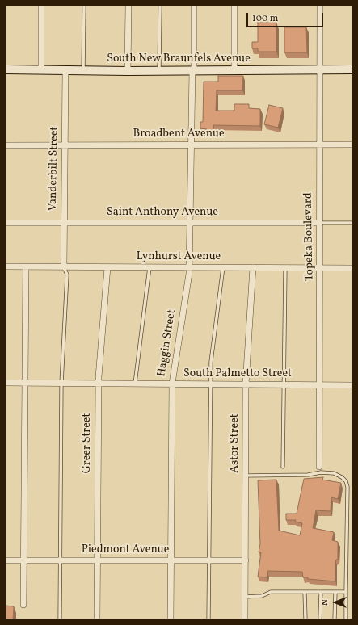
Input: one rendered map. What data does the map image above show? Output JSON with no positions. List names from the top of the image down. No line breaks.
{"streets":{"main road":["South New Braunfels Avenue"],"street":["Broadbent Avenue","Vanderbilt Street","Saint Anthony Avenue","Topeka Boulevard","Lynhurst Avenue","Haggin Street","South Palmetto Street","Greer Street","Astor Street","Piedmont Avenue"]},"crossings":[["South New Braunfels Avenue","Vanderbilt Street"],["South New Braunfels Avenue","Topeka Boulevard"],["South New Braunfels Avenue","Haggin Street"],["Broadbent Avenue","Vanderbilt Street"],["Broadbent Avenue","Topeka Boulevard"],["Broadbent Avenue","Haggin Street"],["Vanderbilt Street","Saint Anthony Avenue"],["Vanderbilt Street","Lynhurst Avenue"],["Saint Anthony Avenue","Topeka Boulevard"],["Saint Anthony Avenue","Haggin Street"],["Topeka Boulevard","Lynhurst Avenue"],["Topeka Boulevard","South Palmetto Street"],["Lynhurst Avenue","Haggin Street"],["Lynhurst Avenue","Greer Street"],["Lynhurst Avenue","Astor Street"],["Haggin Street","South Palmetto Street"],["Haggin Street","Piedmont Avenue"],["South Palmetto Street","Greer Street"],["South Palmetto Street","Astor Street"],["Greer Street","Piedmont Avenue"],["Astor Street","Piedmont Avenue"]],"scale_bar":"100 m","north":"left"}
